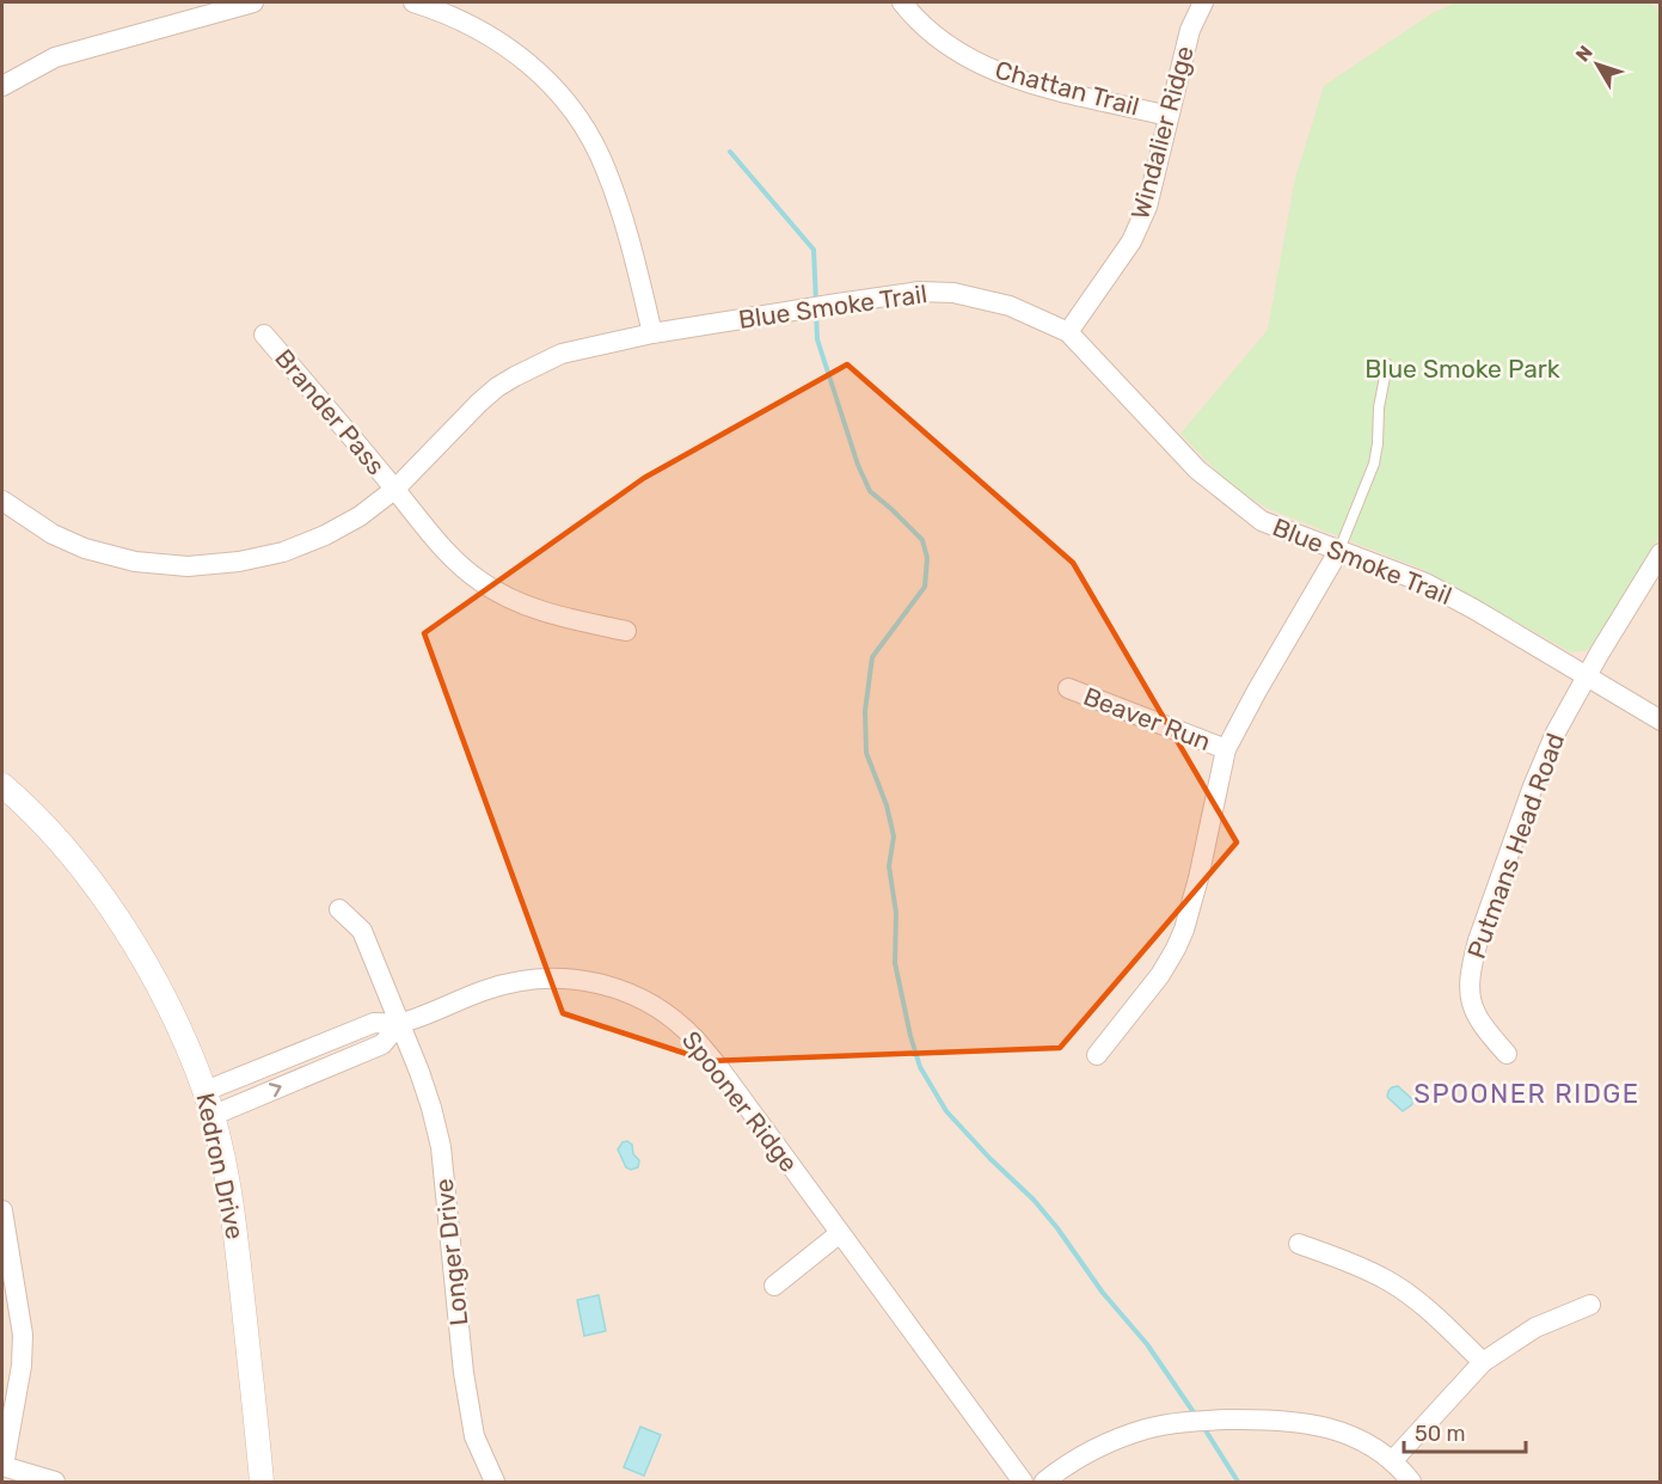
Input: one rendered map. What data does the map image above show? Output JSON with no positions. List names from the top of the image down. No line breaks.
{"streets":{"street":["Chattan Trail","Windalier Ridge","Blue Smoke Trail","Brander Pass","Beaver Run","Putmans Head Road","Spooner Ridge","Kedron Drive","Longer Drive"]},"crossings":[["Chattan Trail","Windalier Ridge"],["Windalier Ridge","Blue Smoke Trail"],["Blue Smoke Trail","Brander Pass"],["Blue Smoke Trail","Putmans Head Road"],["Spooner Ridge","Kedron Drive"],["Spooner Ridge","Longer Drive"]],"districts":["SPOONER RIDGE"],"parks":["Blue Smoke Park"],"scale_bar":"50 m","north":"top left"}
